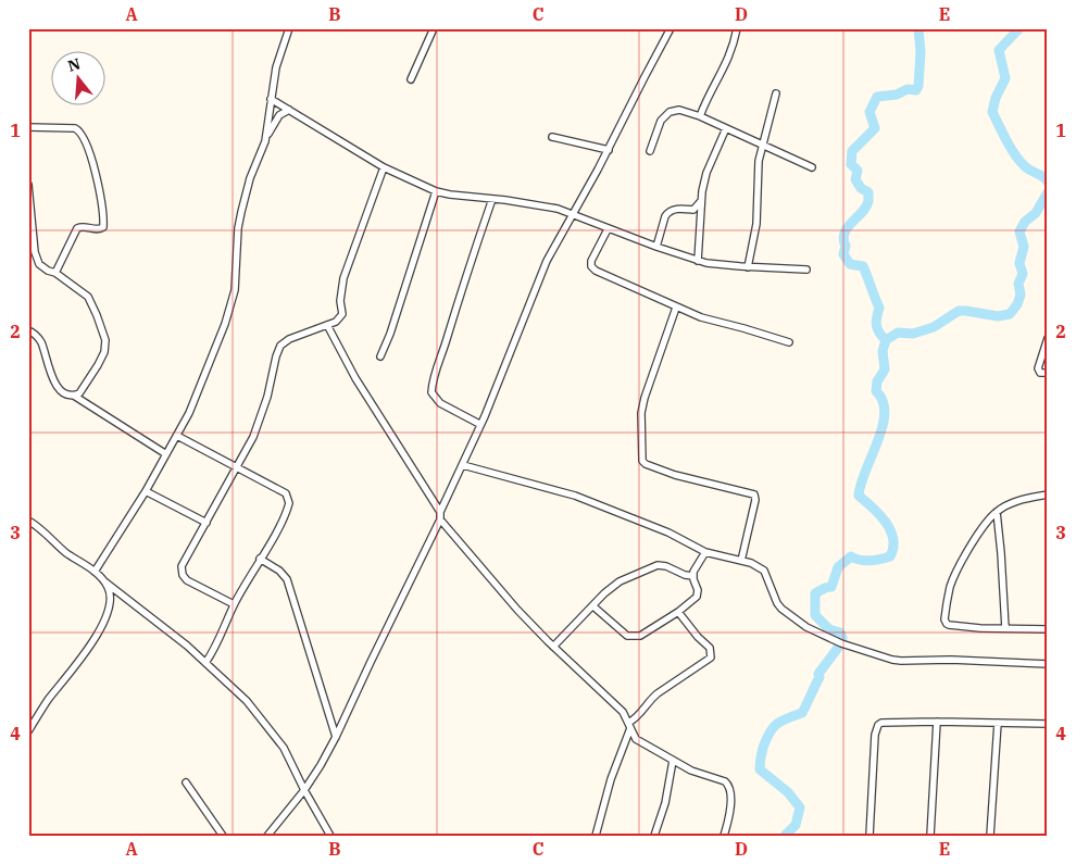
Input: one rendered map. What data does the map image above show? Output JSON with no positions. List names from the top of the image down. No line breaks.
{"north":"top","grid":{"columns":["A","B","C","D","E"],"rows":["1","2","3","4"]}}
